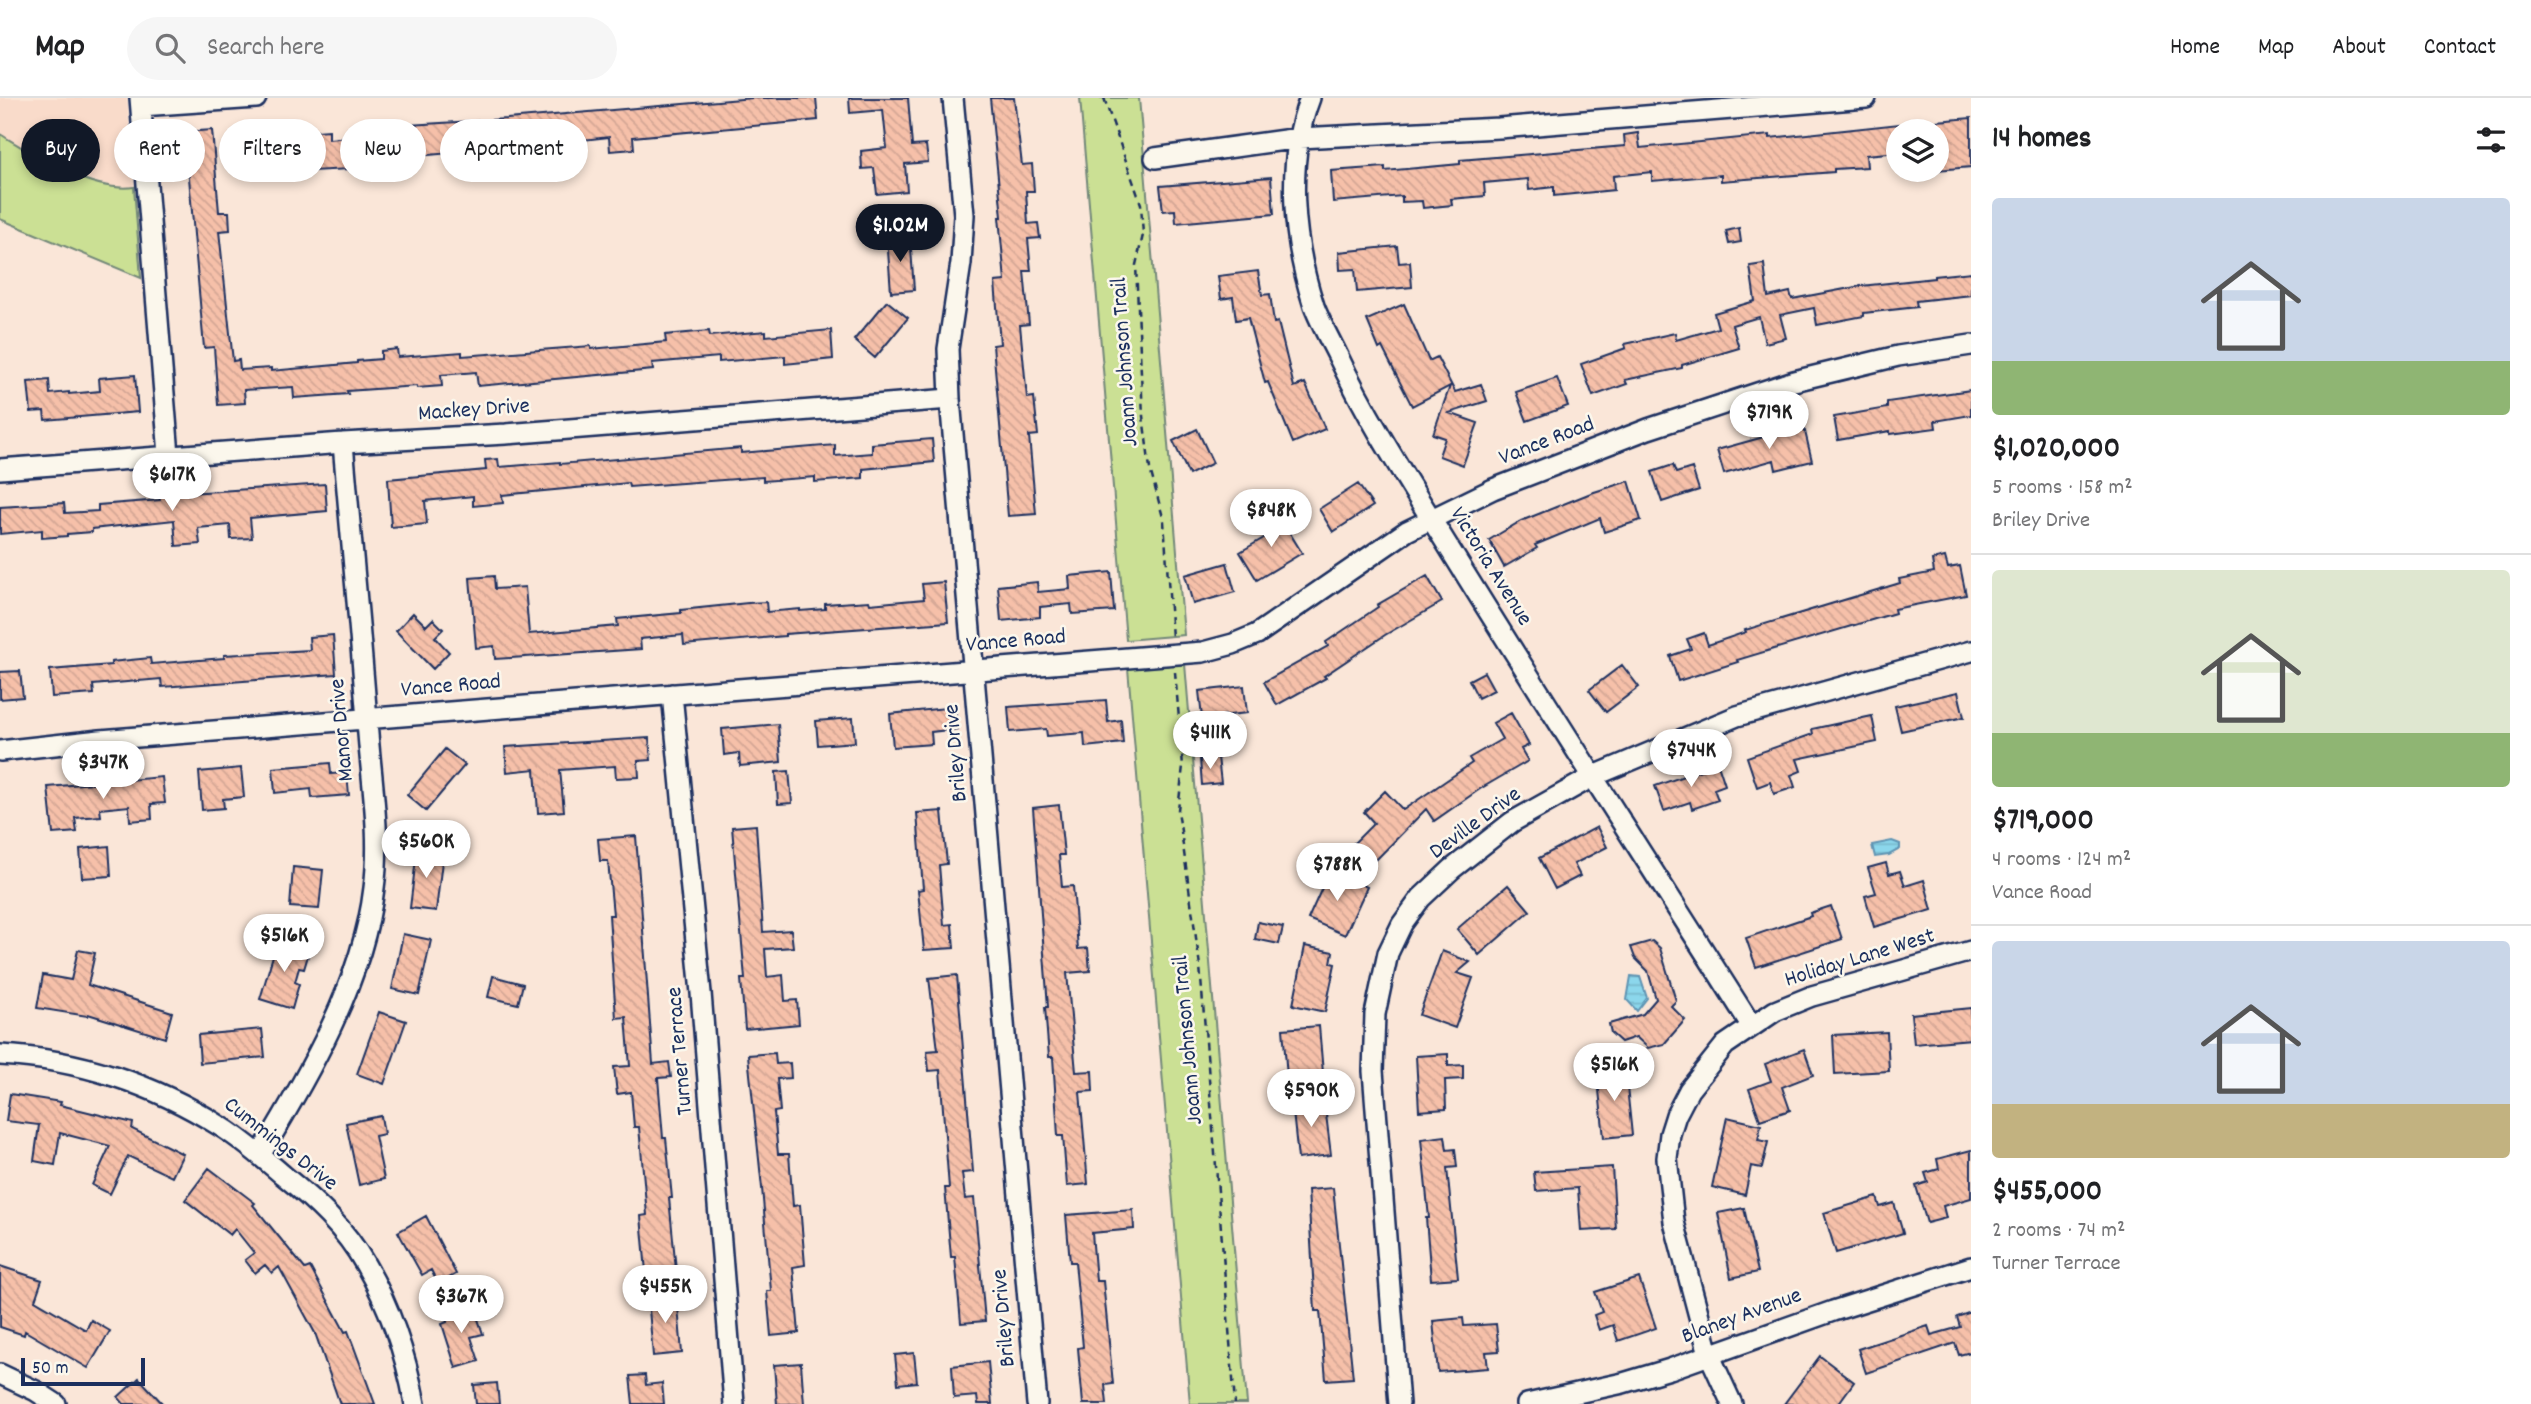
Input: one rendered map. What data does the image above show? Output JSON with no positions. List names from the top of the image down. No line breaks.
{"streets":{"street":["Mackey Drive","Vance Road","Victoria Avenue","Manor Drive","Briley Drive","Deville Drive","Holiday Lane West","Turner Terrace","Cummings Drive","Blaney Avenue"],"path":["Joann Johnson Trail"]},"crossings":[["Mackey Drive","Manor Drive"],["Mackey Drive","Briley Drive"],["Vance Road","Victoria Avenue"],["Vance Road","Manor Drive"],["Vance Road","Briley Drive"],["Vance Road","Turner Terrace"],["Victoria Avenue","Deville Drive"],["Victoria Avenue","Holiday Lane West"],["Manor Drive","Cummings Drive"],["Holiday Lane West","Blaney Avenue"]],"scale_bar":"50 m","page":{"header":"Map","search":"Search here","nav":["Home","Map","About","Contact"],"heading":"14 homes","chip":["Buy","Rent","Filters","New","Apartment"],"list":[{"name":"$1,020,000","note":"5 rooms · 158 m² · Briley Drive"},{"name":"$719,000","note":"4 rooms · 124 m² · Vance Road"},{"name":"$455,000","note":"2 rooms · 74 m² · Turner Terrace"}],"price":["$1.02M","$719K","$617K","$848K","$411K","$744K","$347K","$560K","$788K","$516K","$516K","$590K","$455K","$367K"],"scale":"50 m"}}
